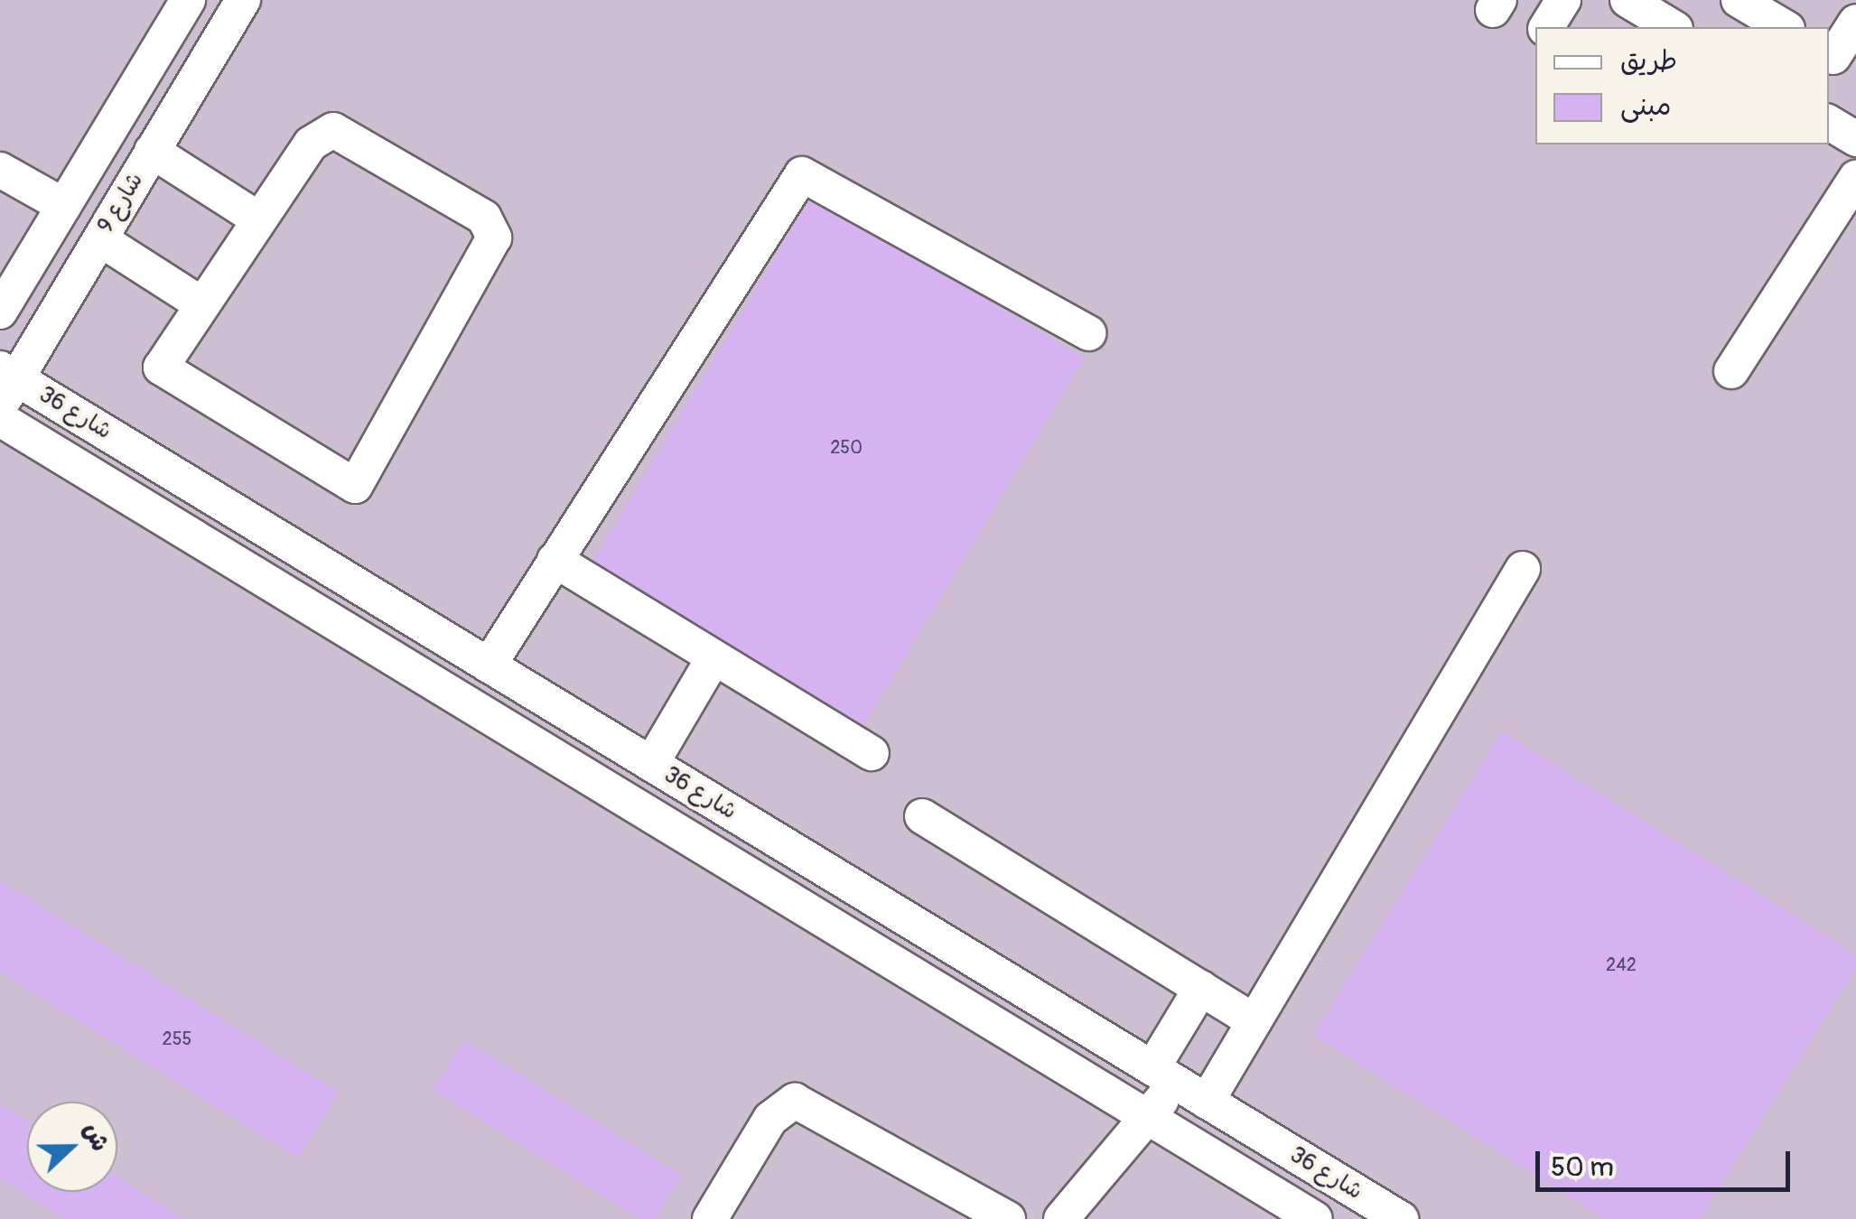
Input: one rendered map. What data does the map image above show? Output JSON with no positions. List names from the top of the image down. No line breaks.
{"streets":{"lane":["شارع 9","شارع 36"]},"crossings":[["شارع 9","شارع 36"]],"house_numbers":["250","242","255"],"legend":["طريق","مبنى"],"scale_bar":"50 m","north":"right"}
